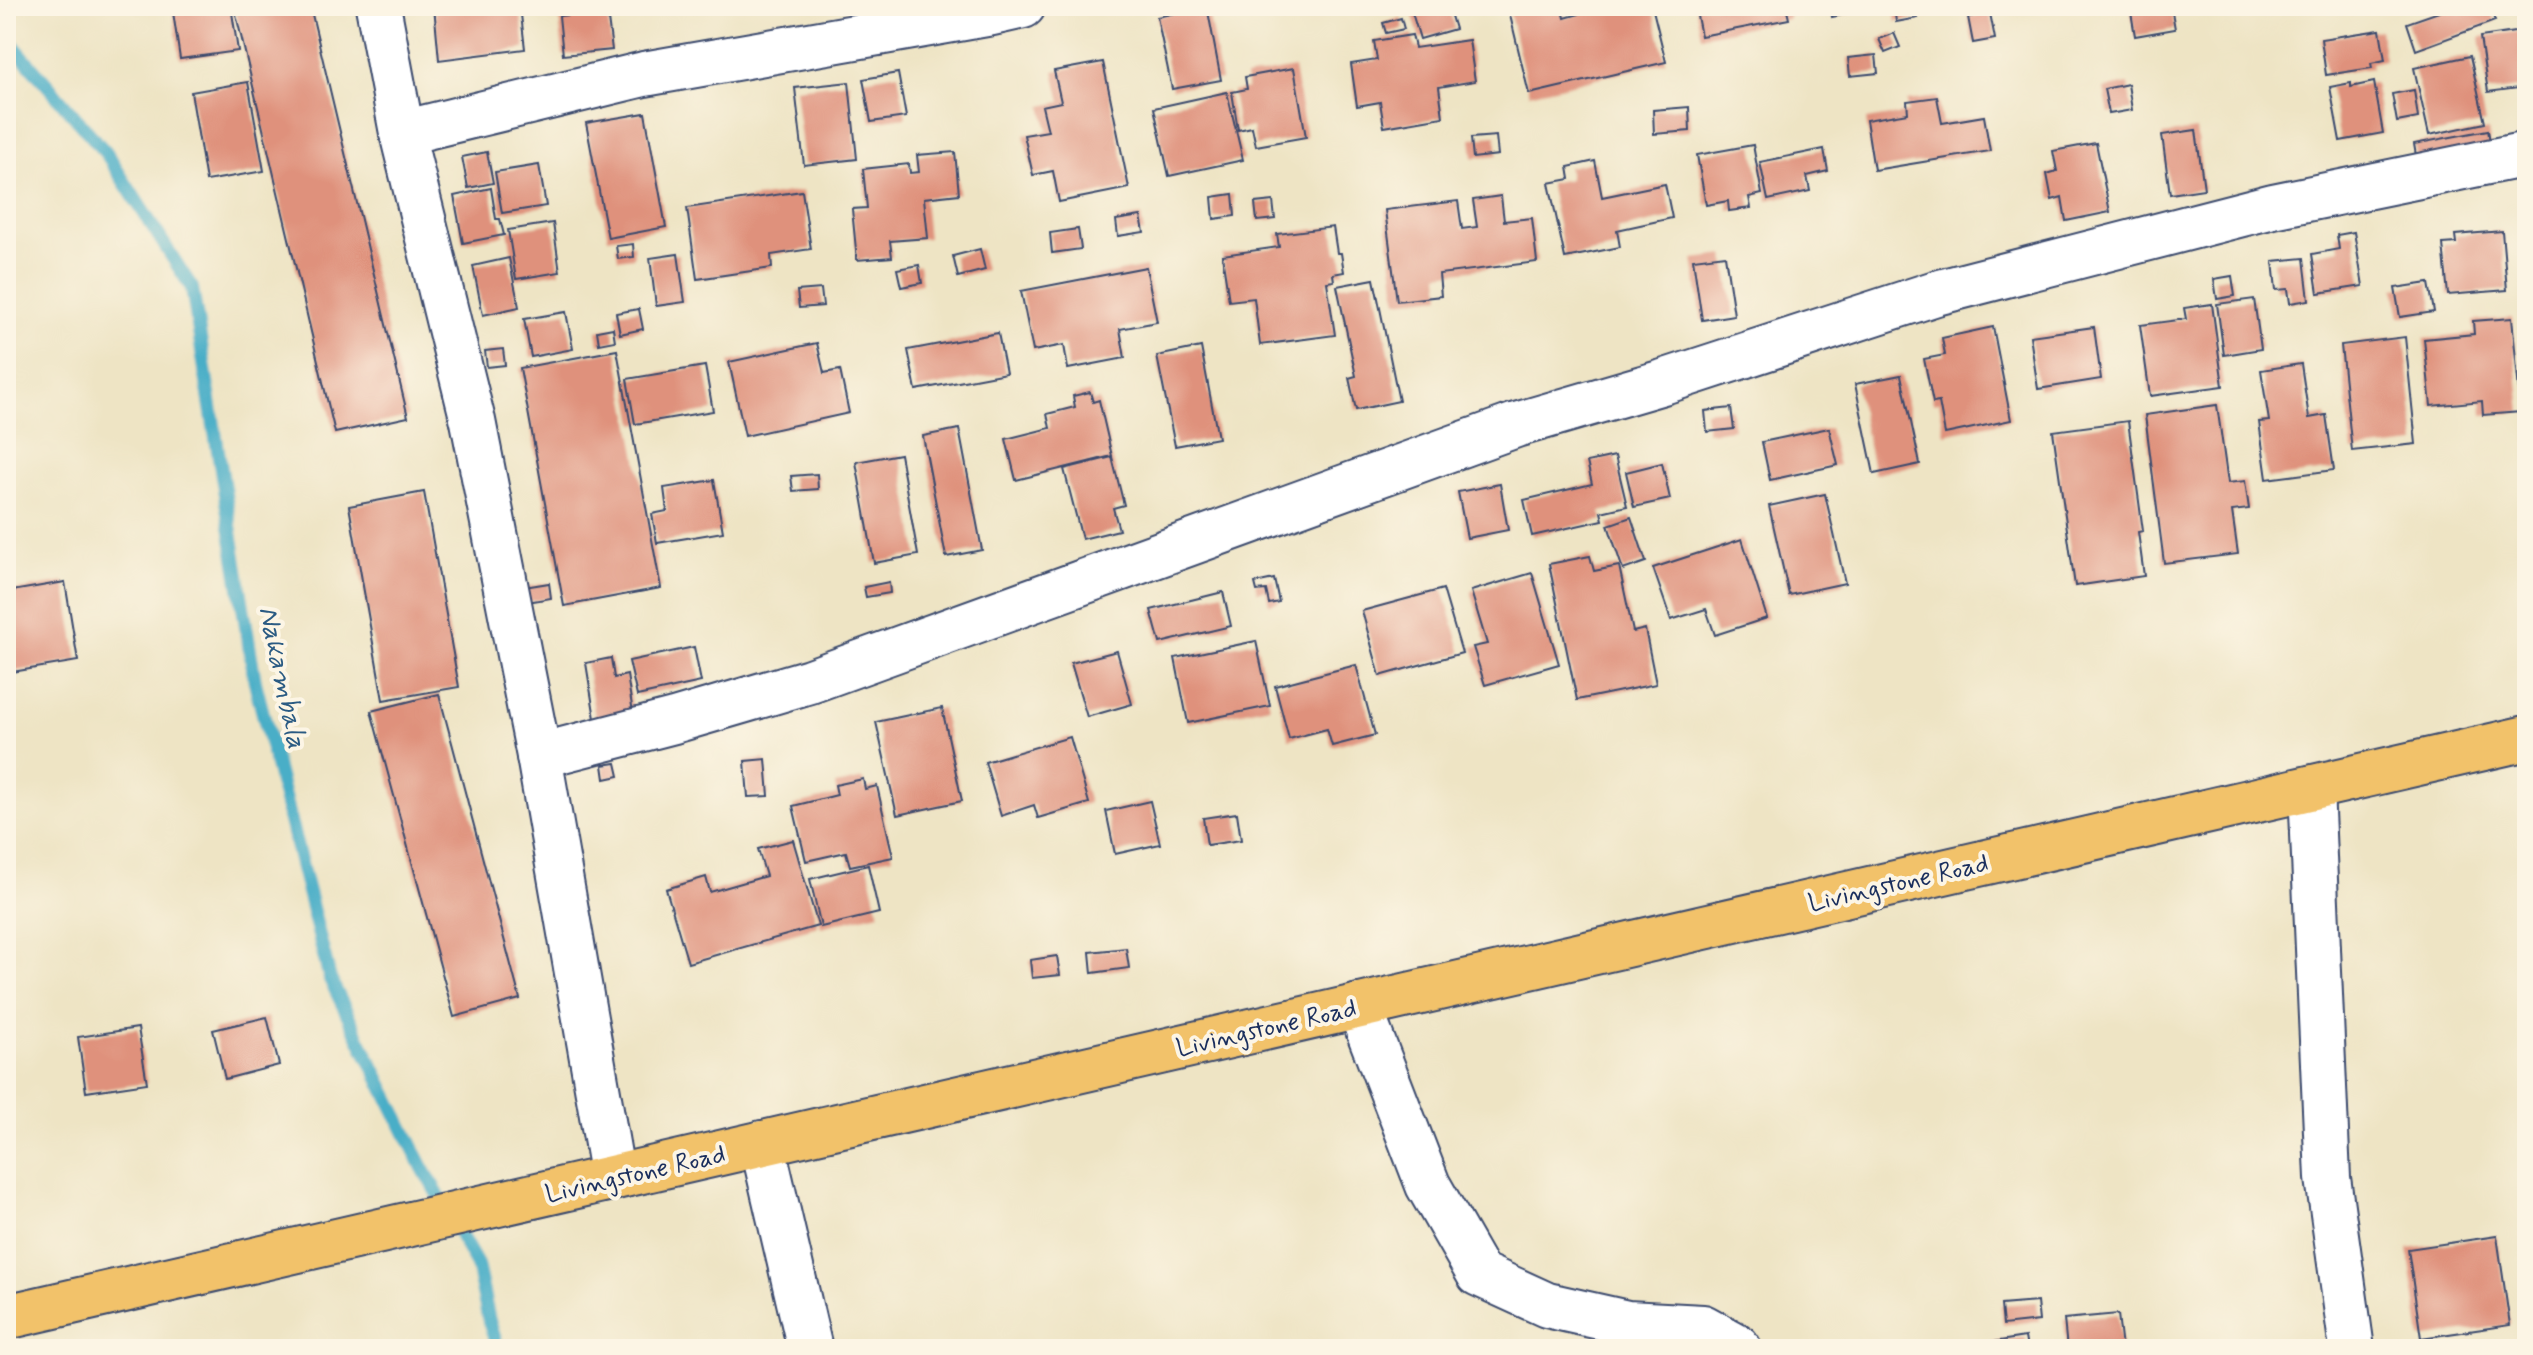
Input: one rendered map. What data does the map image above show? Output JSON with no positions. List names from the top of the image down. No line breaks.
{"streets":{"highway":["Livingstone Road"]},"water":["Nakambala"]}
